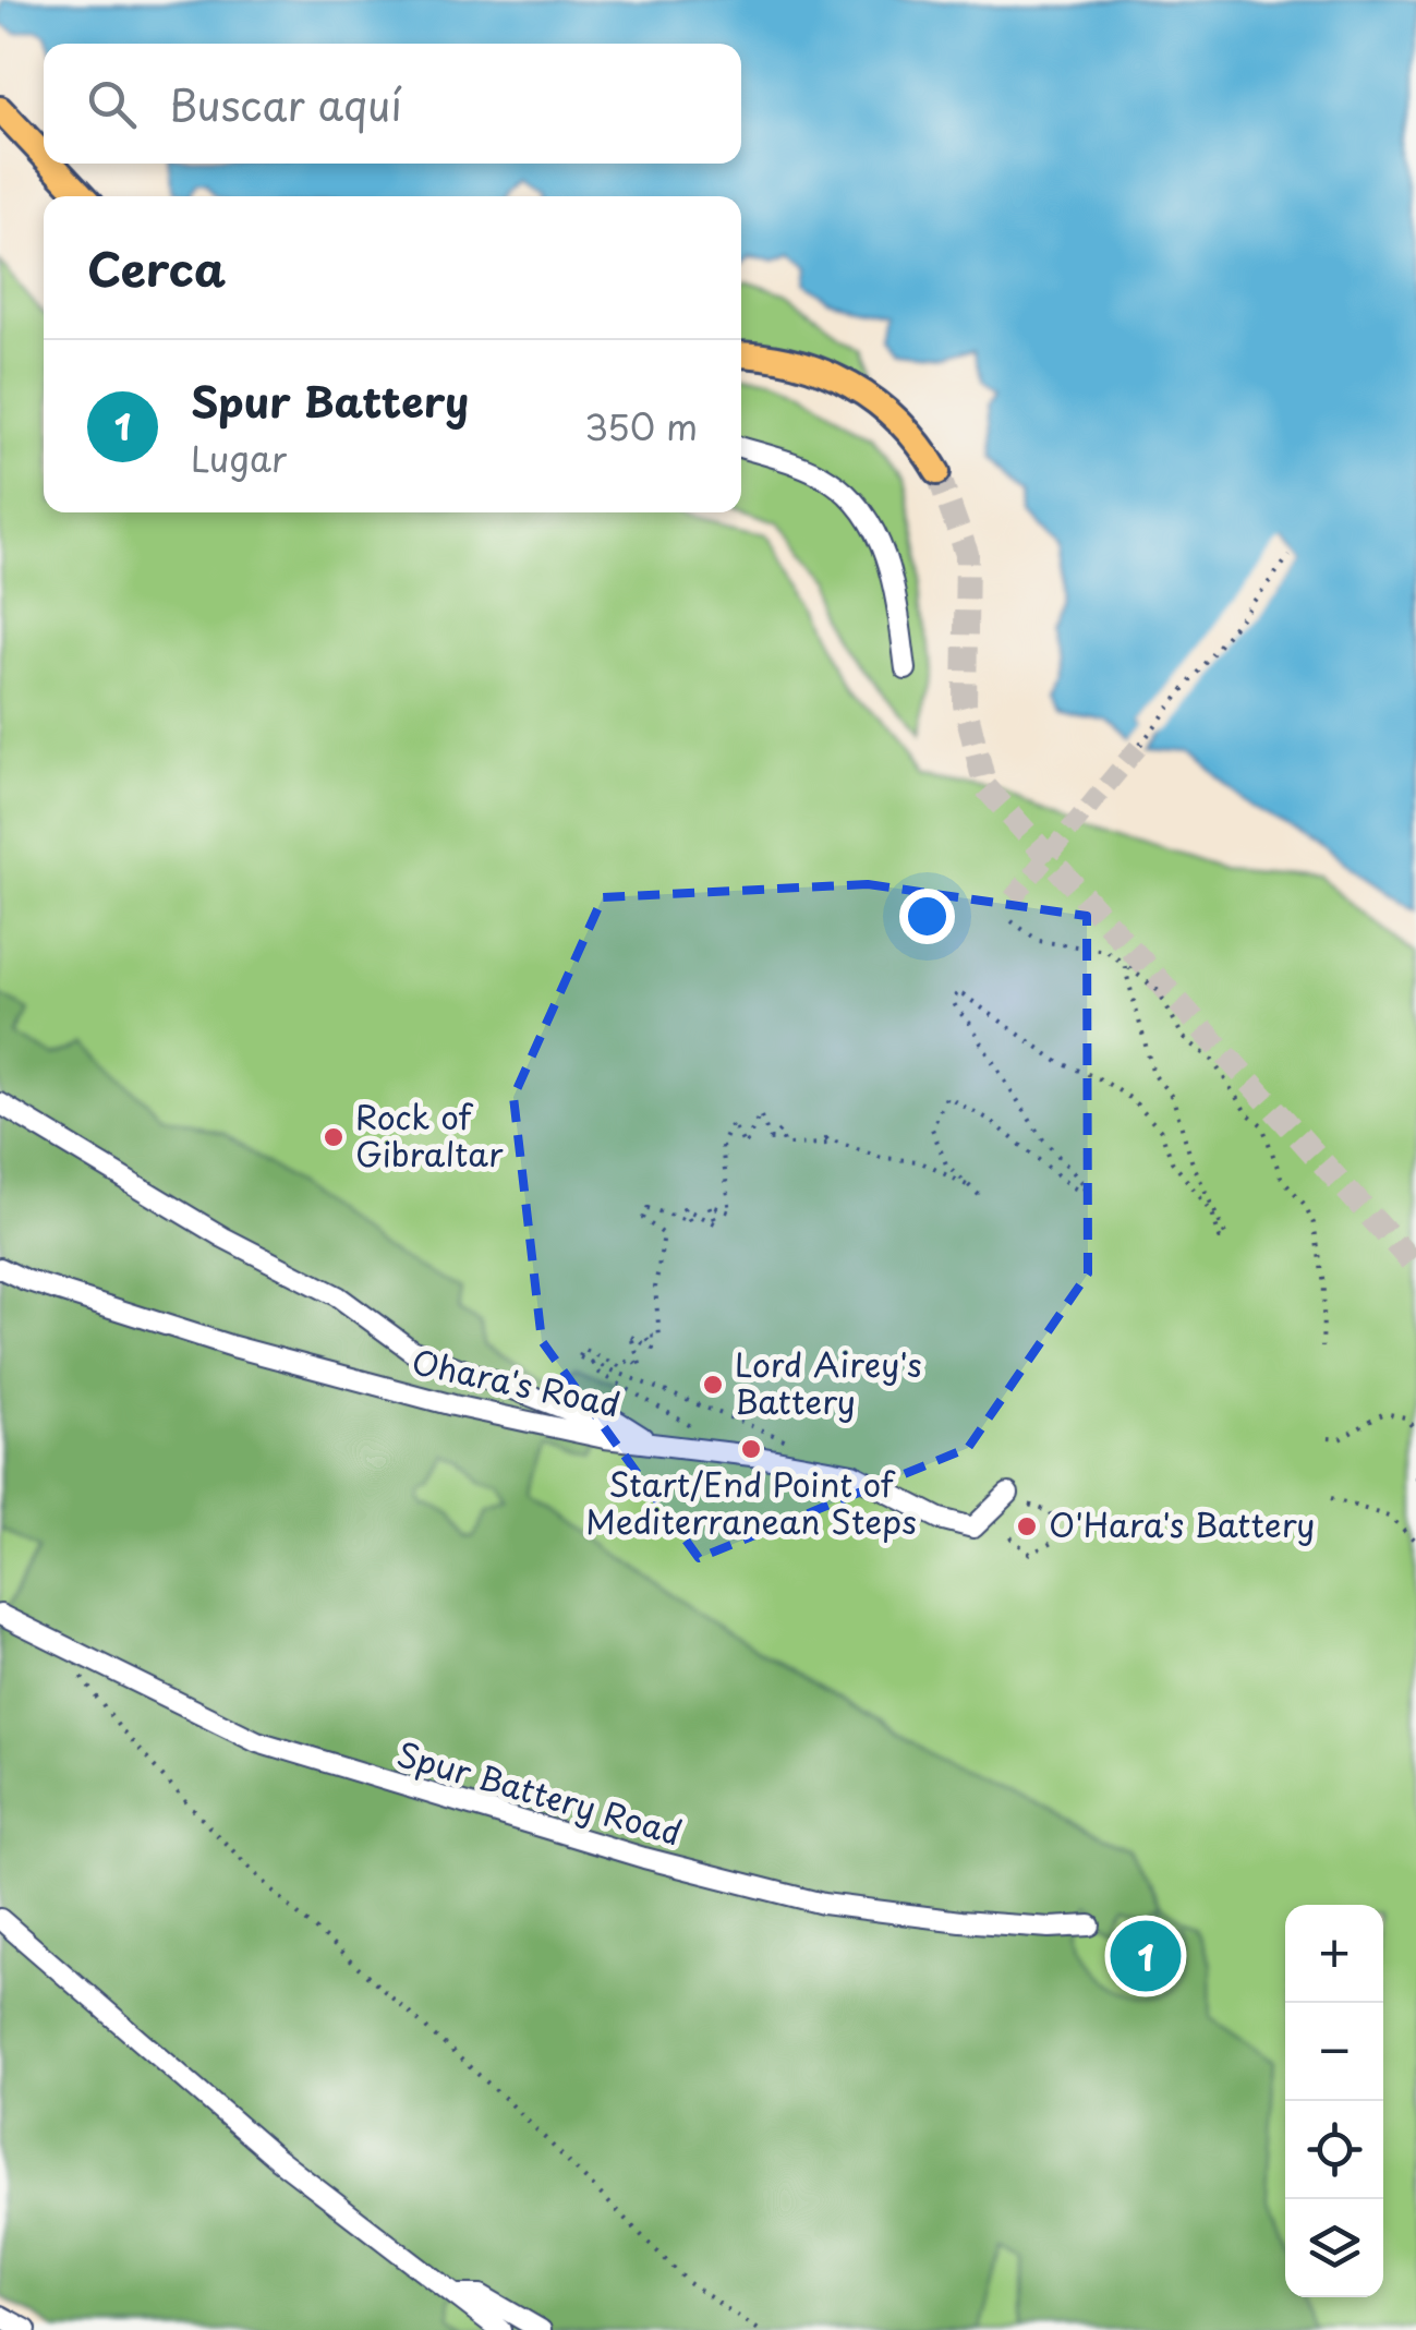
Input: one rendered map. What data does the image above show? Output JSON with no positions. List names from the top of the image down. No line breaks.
{"streets":{"street":["Ohara's Road","Spur Battery Road"]},"places":["Rock of Gibraltar","Lord Airey's Battery","Start/End Point of Mediterranean Steps","O'Hara's Battery"],"page":{"search":"Buscar aquí","heading":"Cerca","list":[{"mark":"1","name":"Spur Battery","note":"Lugar","value":"350 m"}],"map_buttons":["+","−"],"pins":"1"}}
